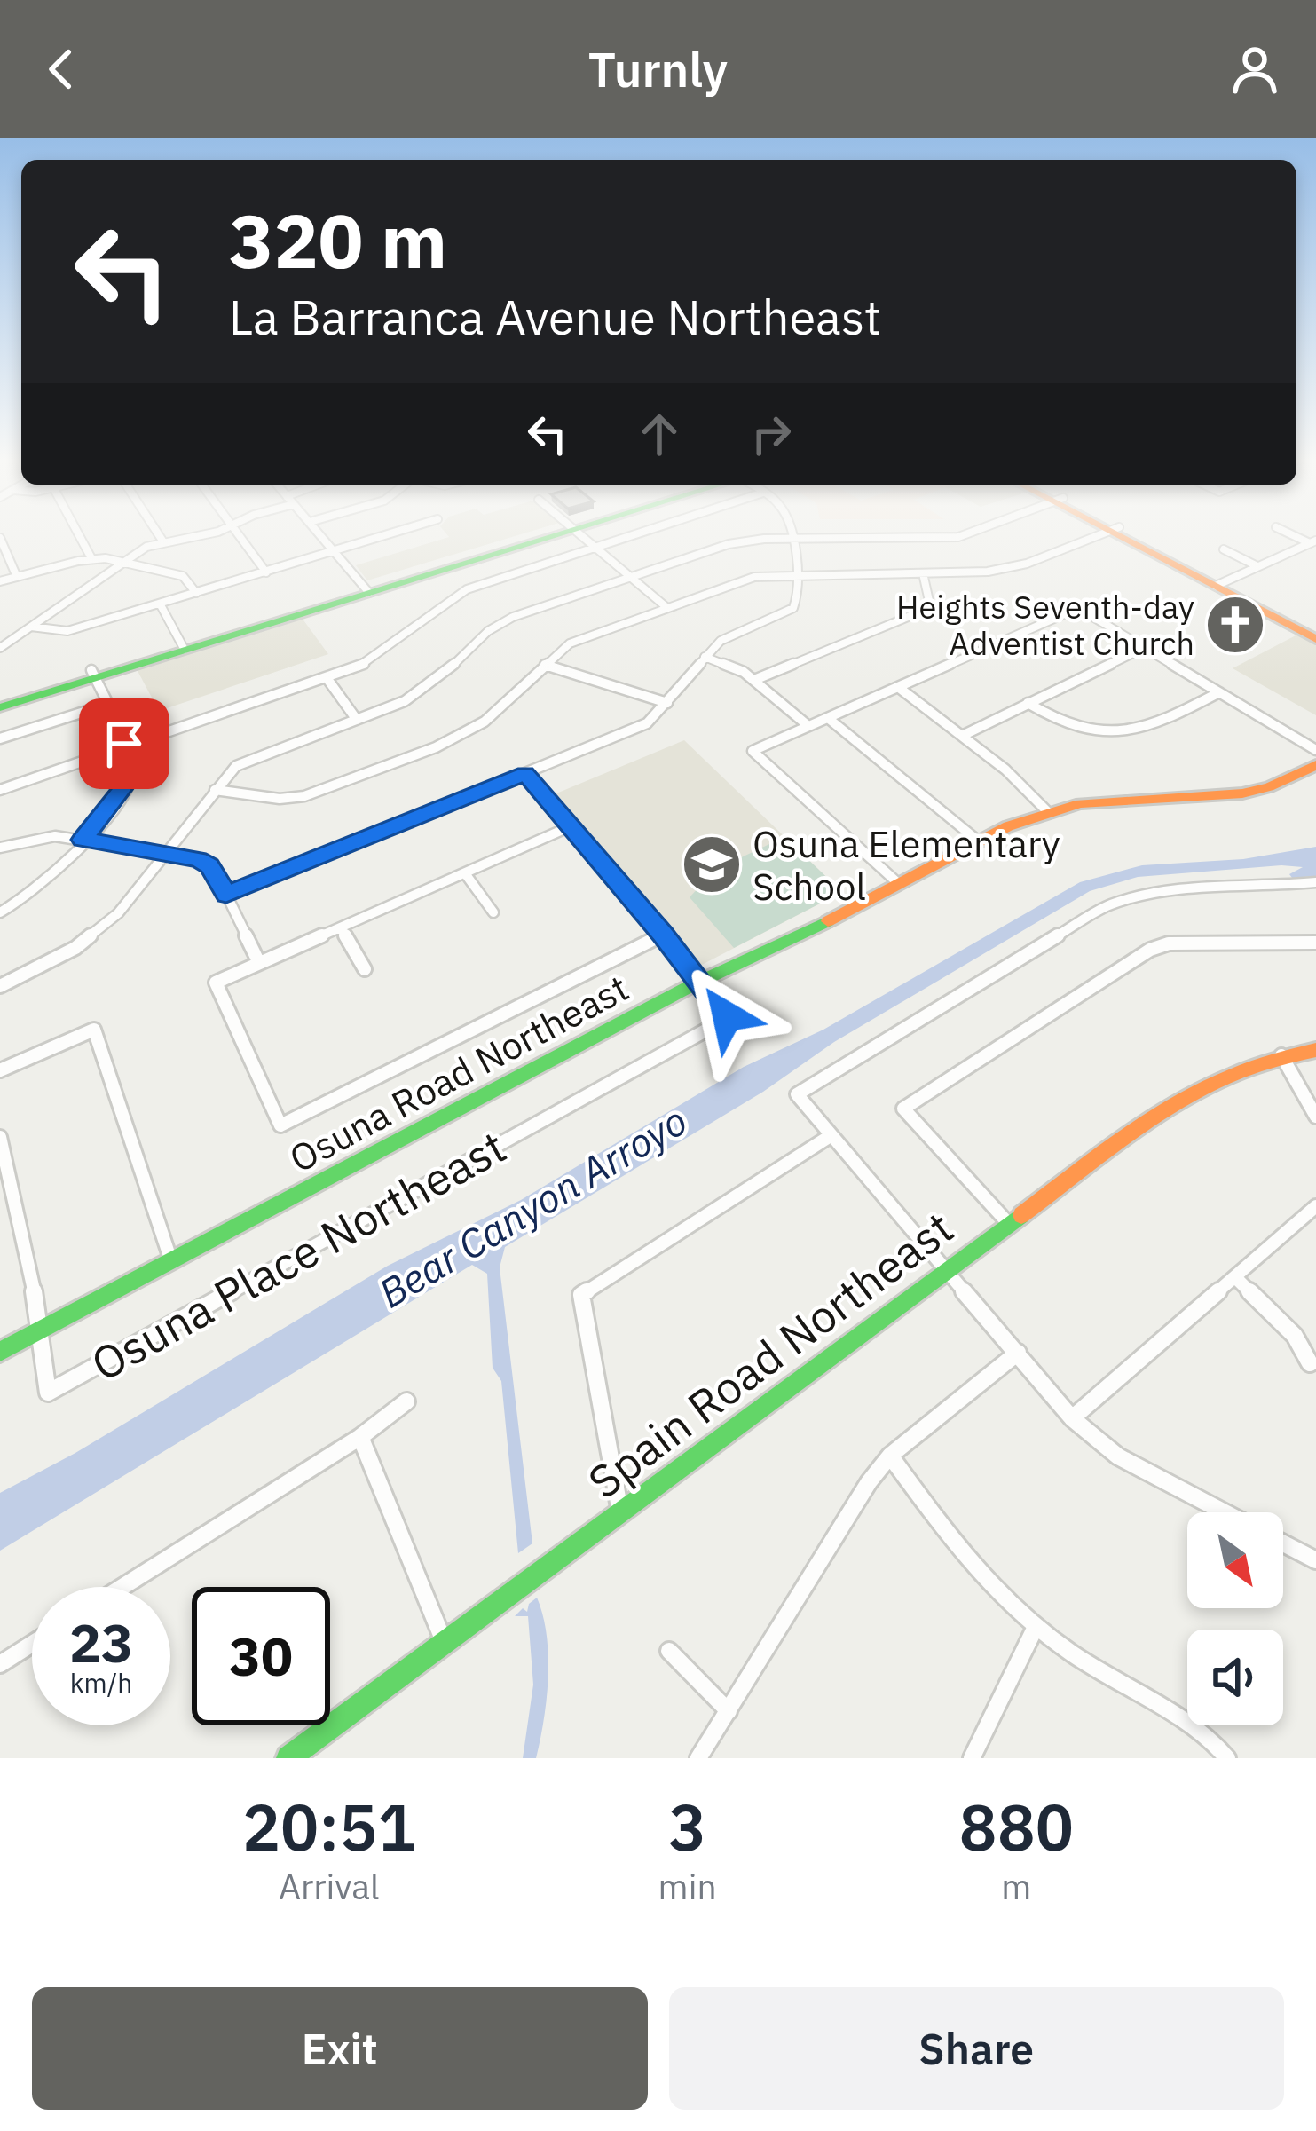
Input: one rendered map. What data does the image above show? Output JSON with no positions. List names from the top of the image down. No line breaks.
{"streets":{"street":["Osuna Road Northeast","Osuna Place Northeast","Spain Road Northeast"]},"crossings":[["Osuna Road Northeast","Osuna Place Northeast"]],"water":["Bear Canyon Arroyo"],"places":{"church":["Heights Seventh-day Adventist Church"],"school or university":["Osuna Elementary School"]},"north":"bottom right","page":{"header":"Turnly","turn":["320 m","La Barranca Avenue Northeast"],"speed":"23 km/h","limit":"30","eta":["20:51","Arrival","3","min","880","m"],"buttons":["Exit","Share"]}}
